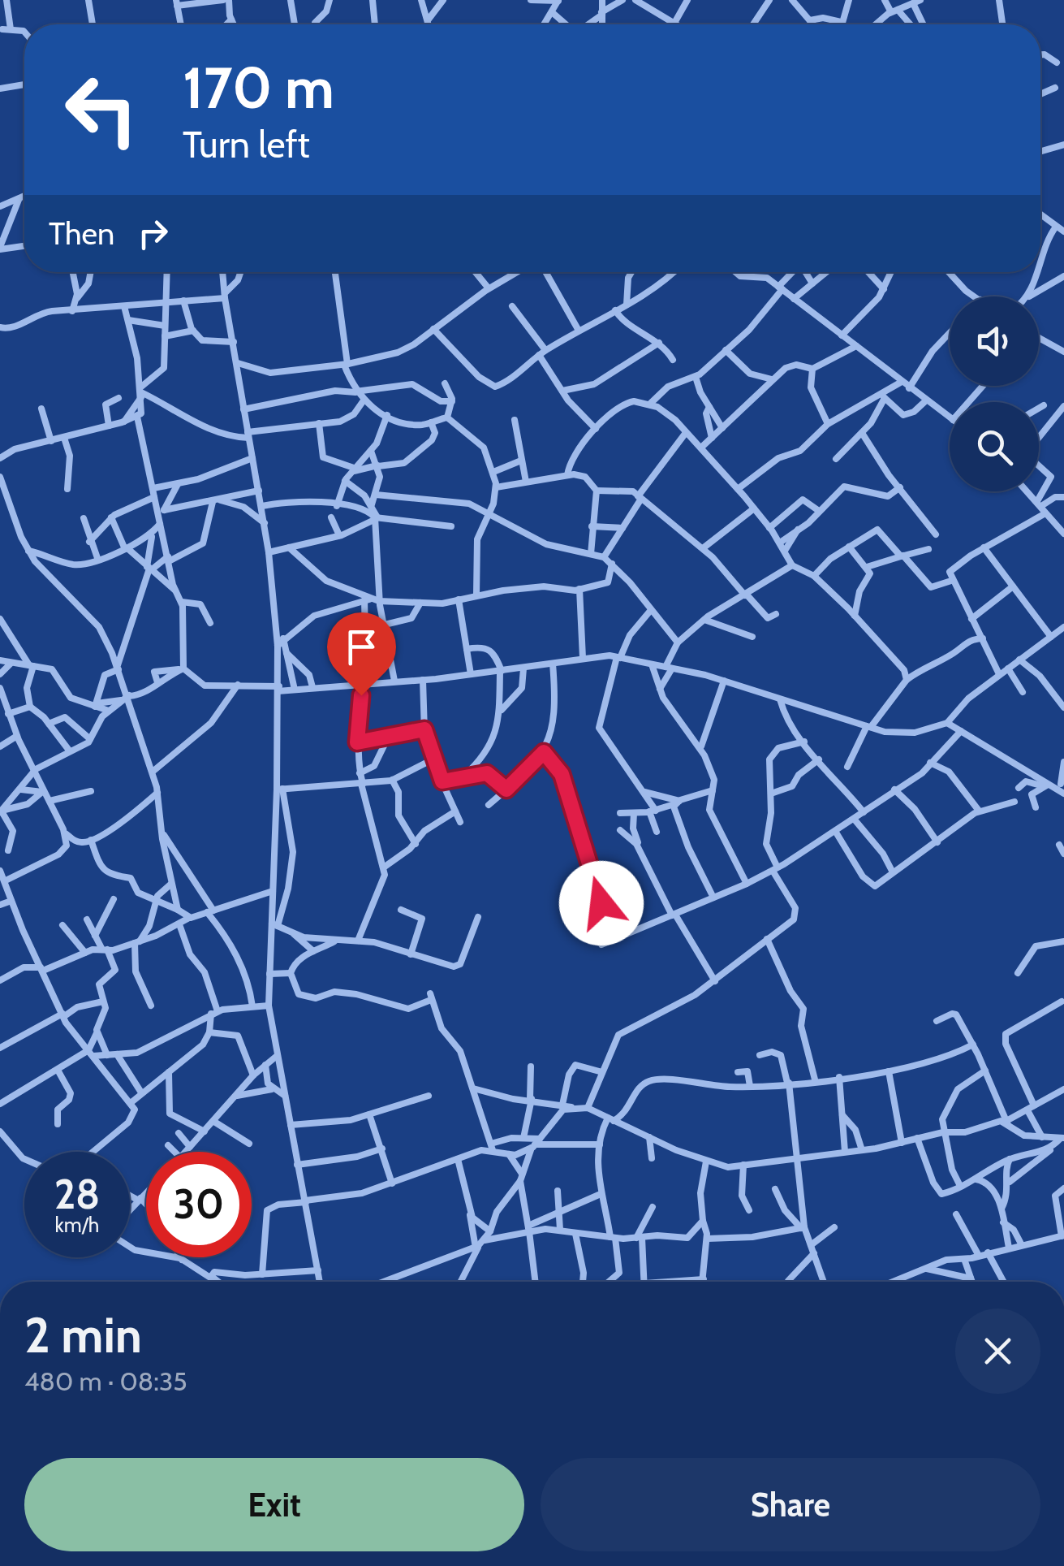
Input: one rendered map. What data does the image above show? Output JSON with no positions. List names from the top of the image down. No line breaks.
{"page":{"turn":["170 m","Turn left"],"then":"Then","speed":"28 km/h","limit":"30","heading":["2 min","480 m · 08:35"],"buttons":["Exit","Share"]}}
